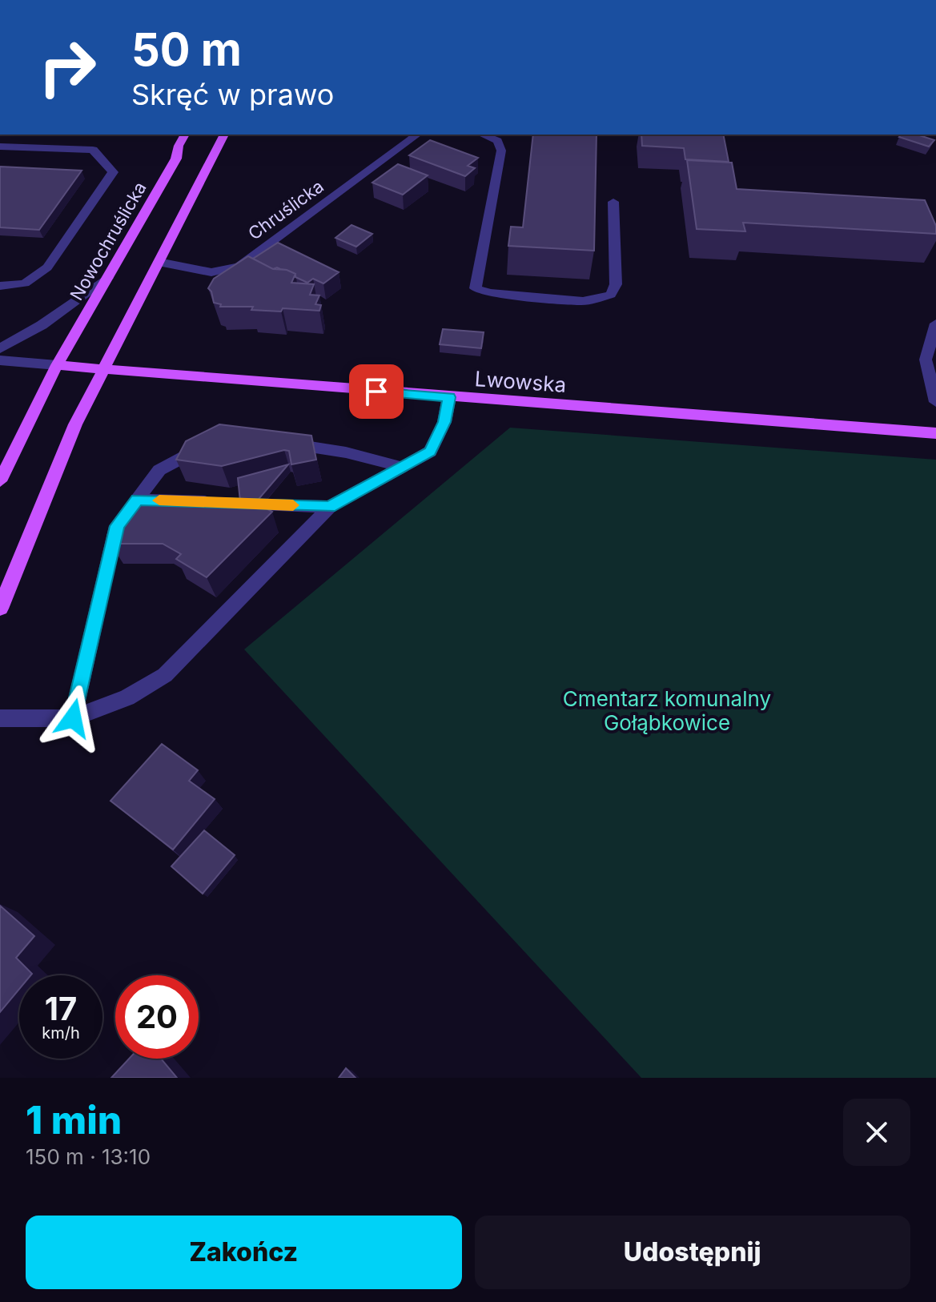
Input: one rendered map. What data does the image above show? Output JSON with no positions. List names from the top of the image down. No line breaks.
{"streets":{"main road":["Nowochruślicka","Lwowska"],"street":["Chruślicka"]},"crossings":[["Nowochruślicka","Lwowska"]],"parks":["Cmentarz komunalny Gołąbkowice"],"page":{"turn":["50 m","Skręć w prawo"],"speed":"17 km/h","limit":"20","heading":["1 min","150 m · 13:10"],"buttons":["Zakończ","Udostępnij"]}}
